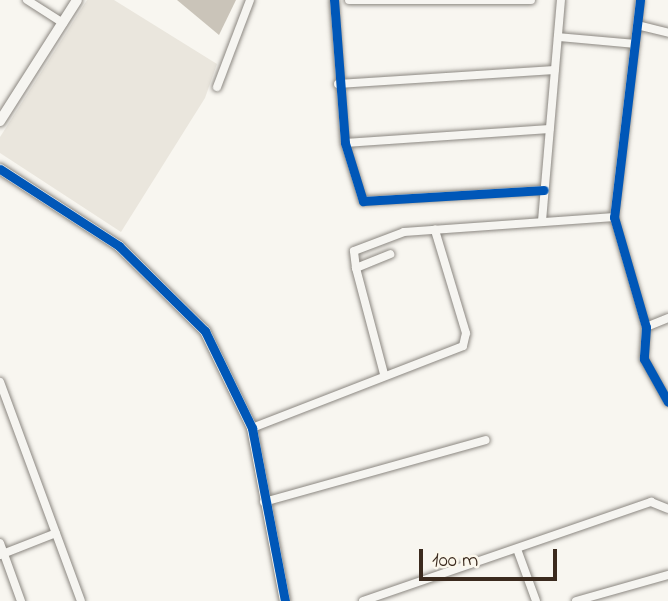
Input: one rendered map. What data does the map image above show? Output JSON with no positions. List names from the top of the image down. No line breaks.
{"scale_bar":"100 m"}
